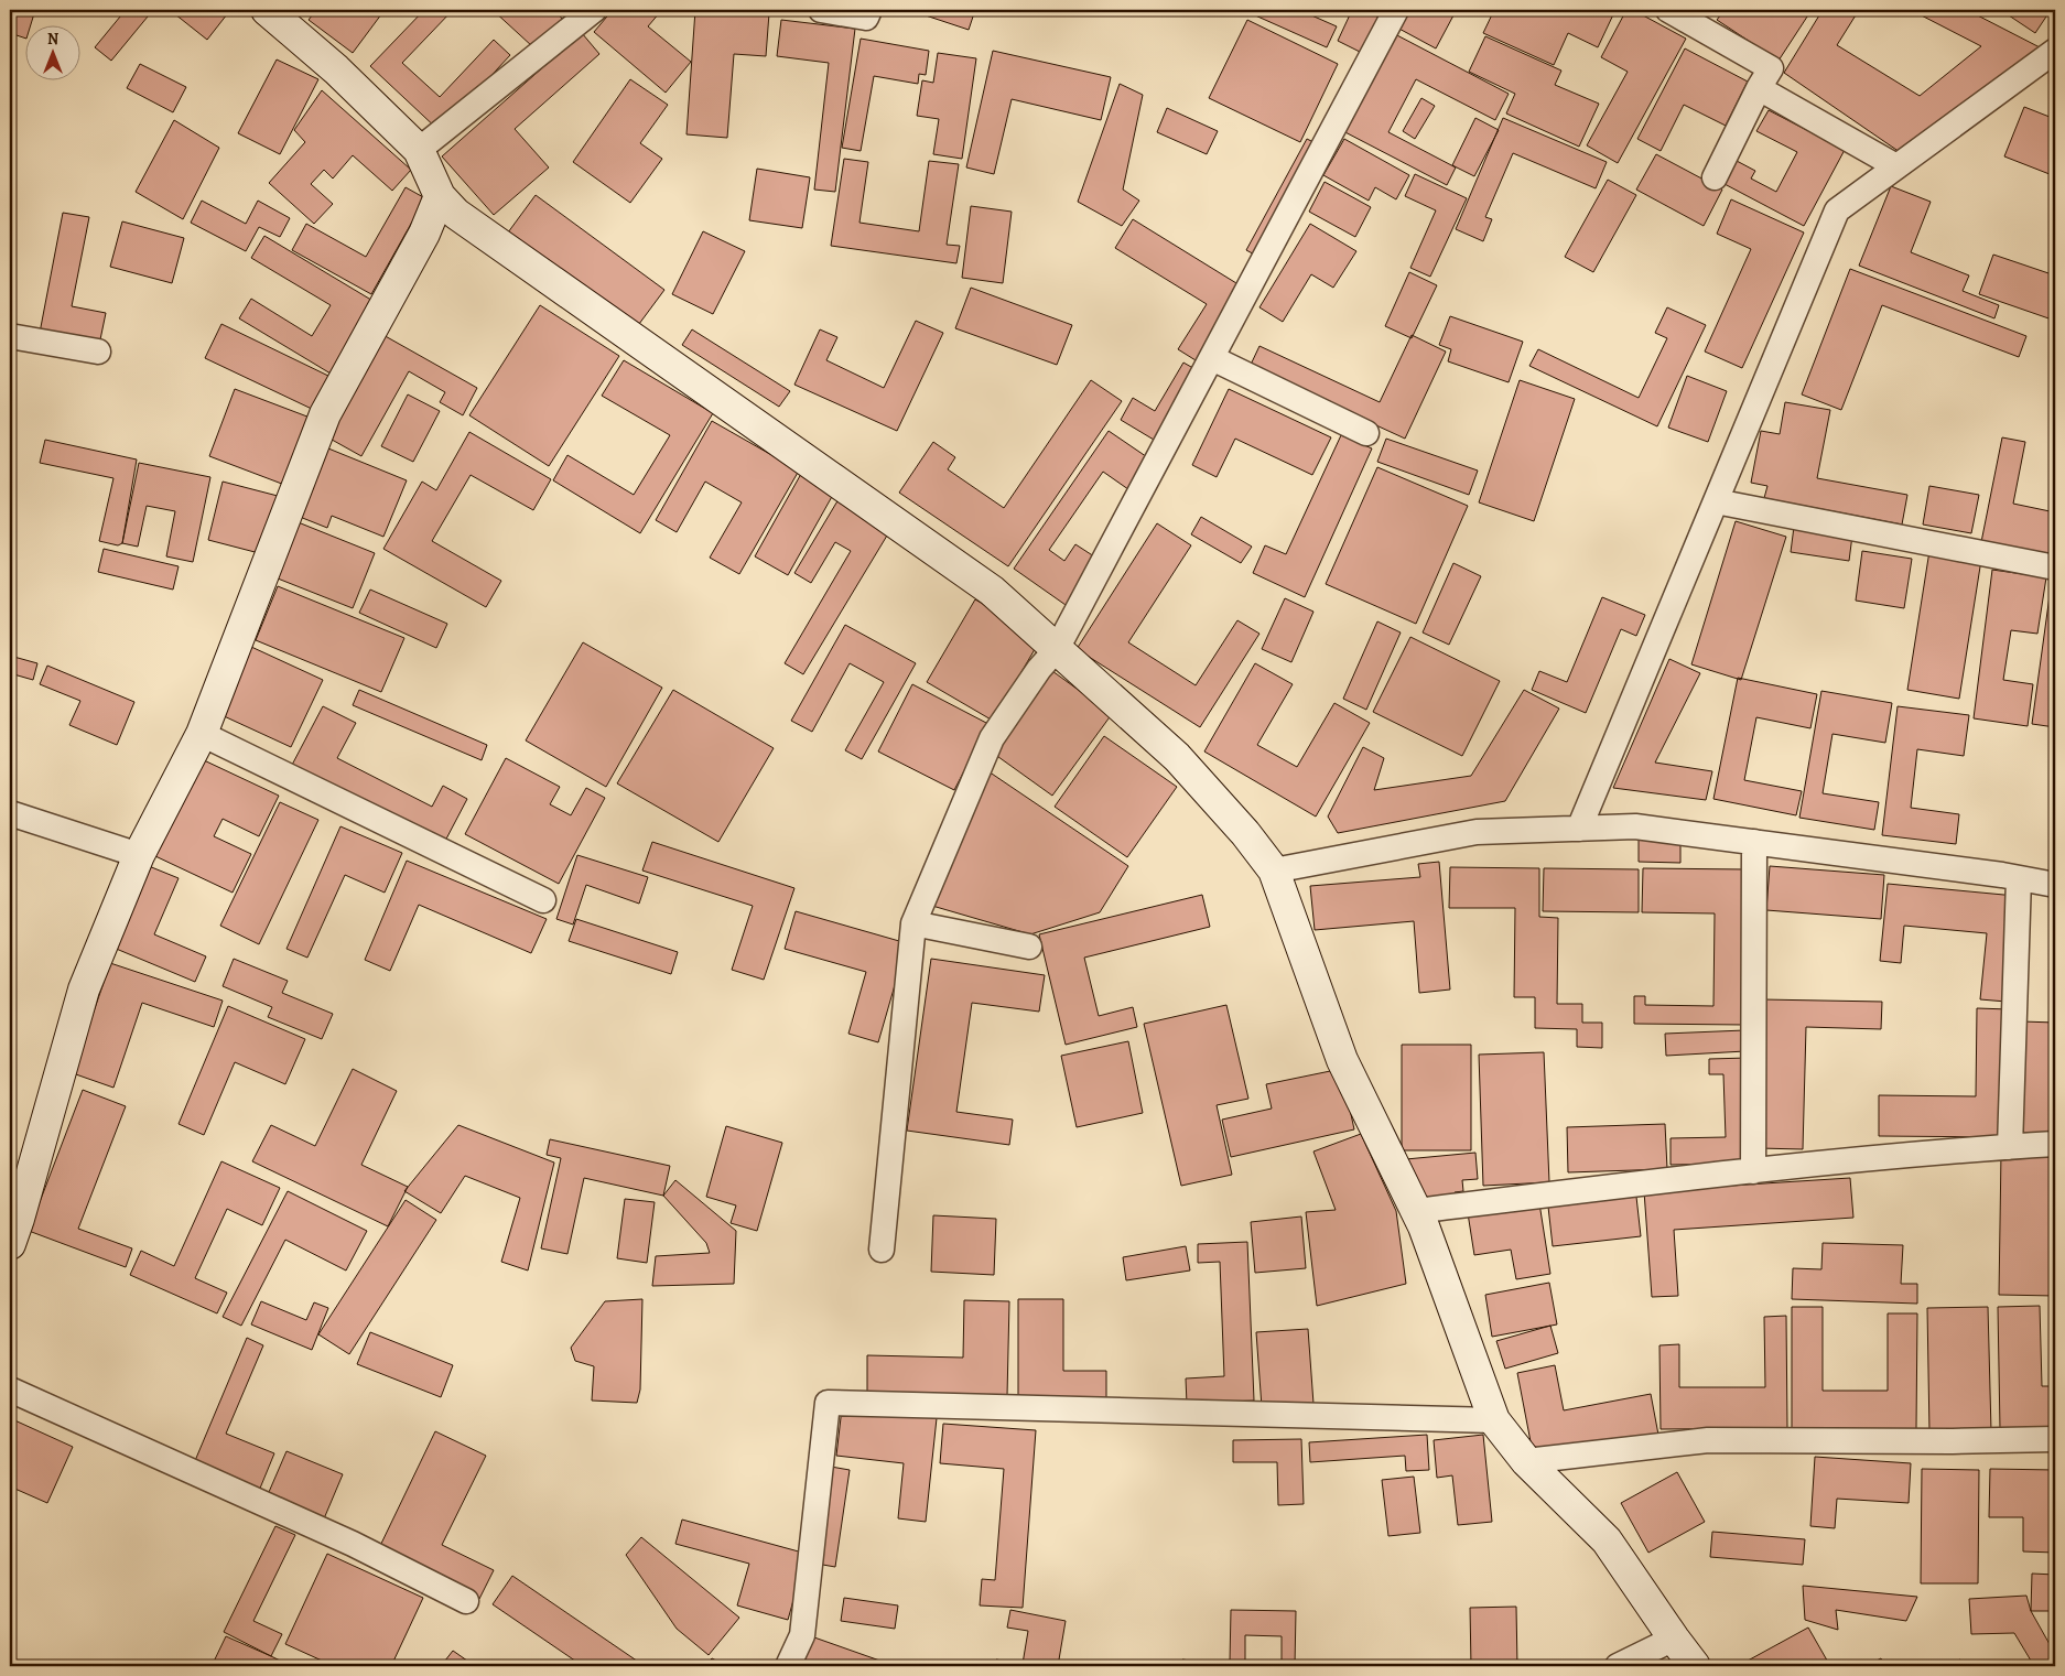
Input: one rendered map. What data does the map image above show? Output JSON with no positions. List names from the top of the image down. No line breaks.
{"north":"top"}
